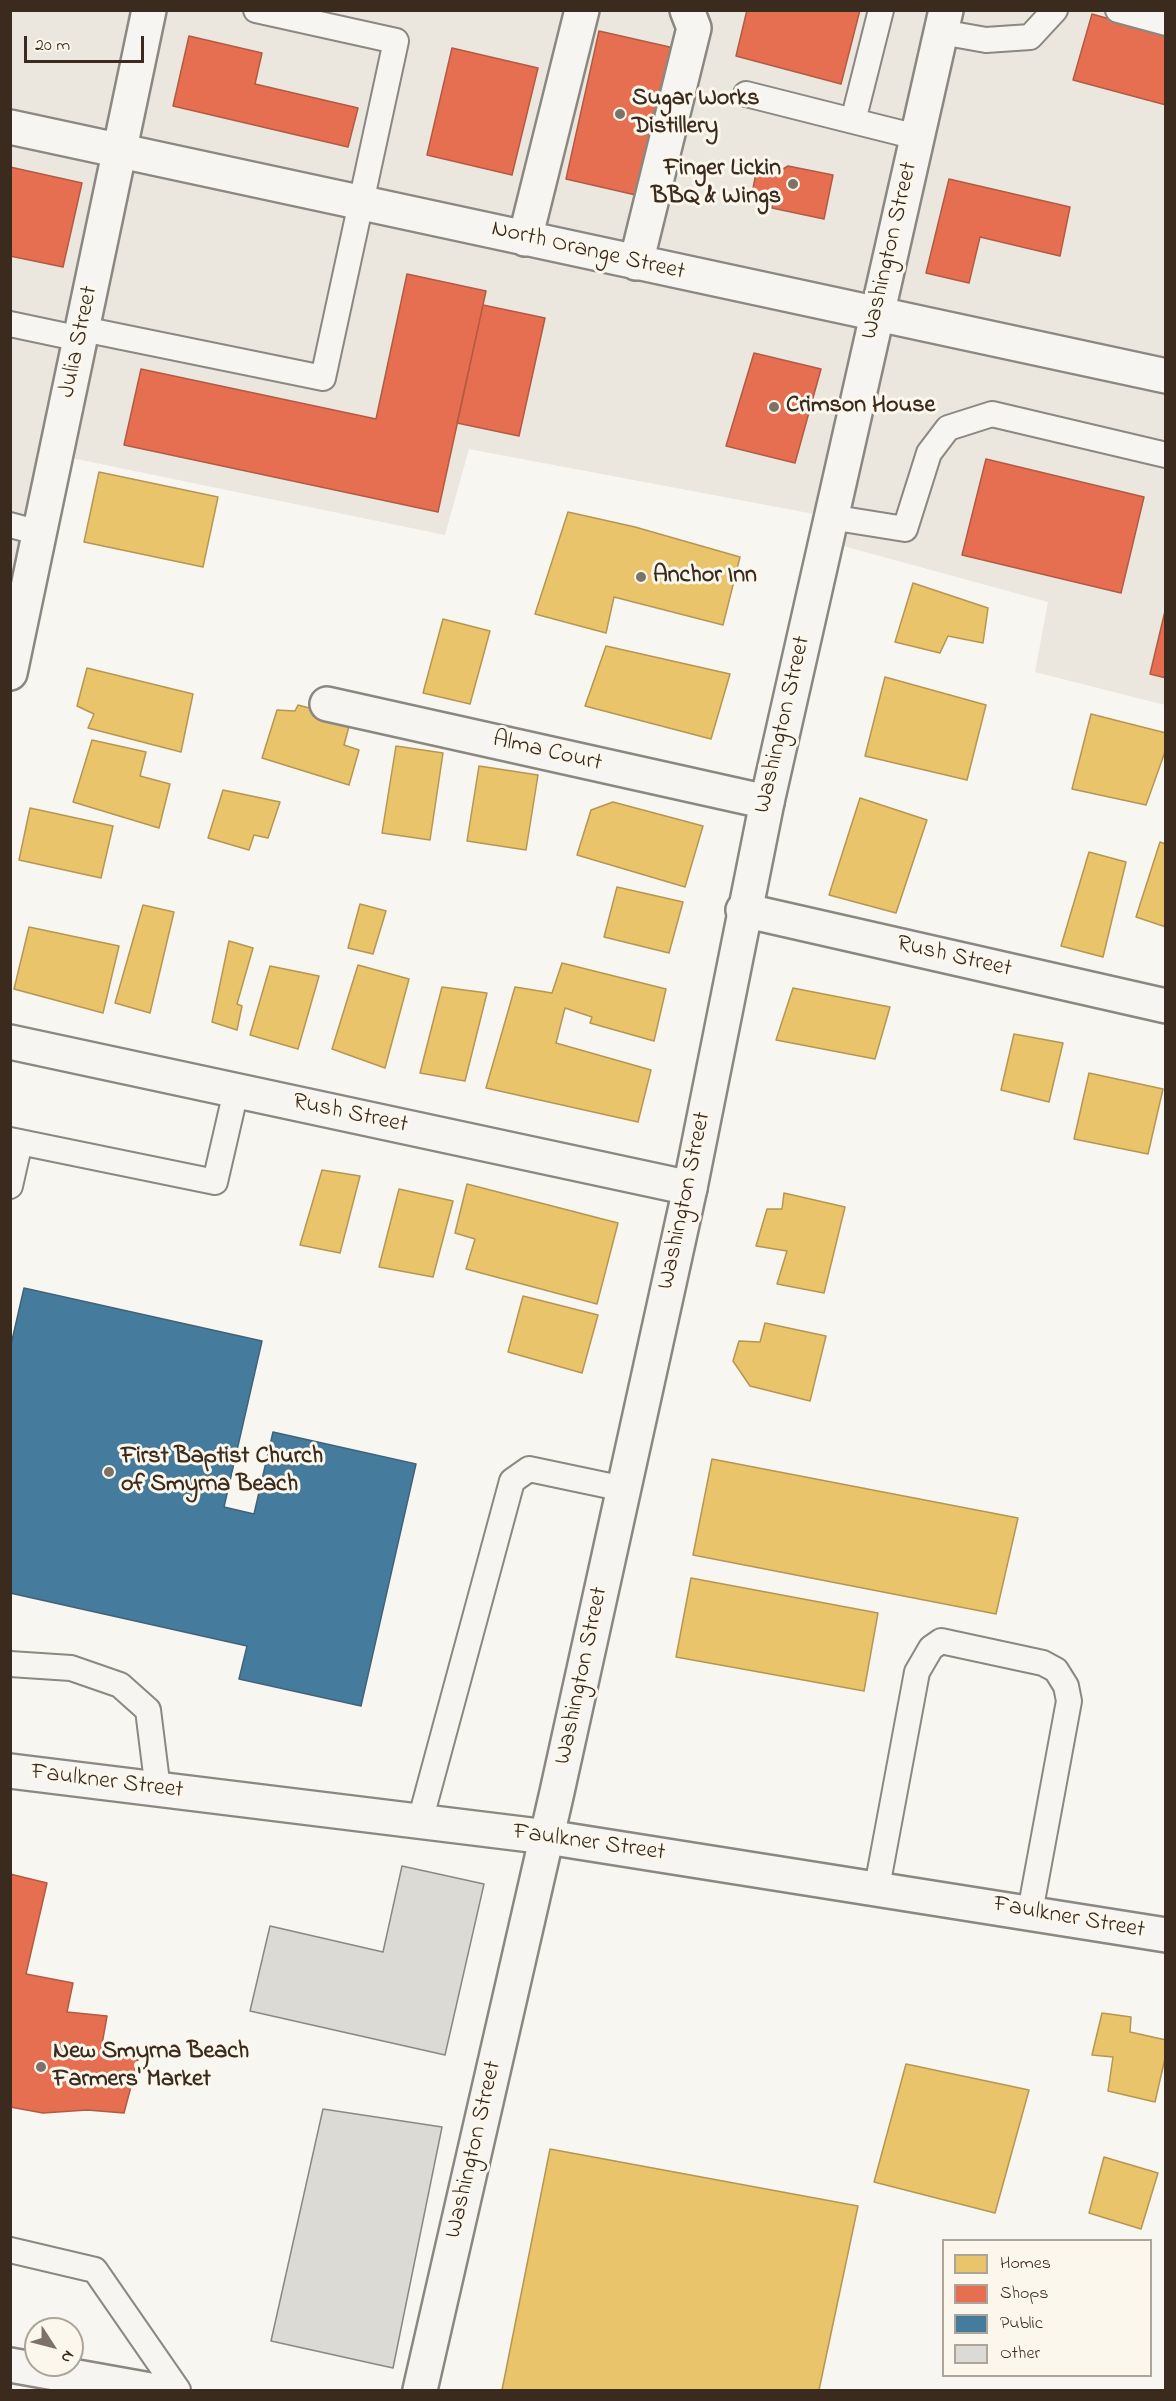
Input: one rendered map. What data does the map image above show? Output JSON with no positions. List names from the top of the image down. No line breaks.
{"streets":{"street":["Washington Street","North Orange Street","Julia Street","Alma Court","Rush Street","Faulkner Street"]},"crossings":[["Washington Street","North Orange Street"],["Washington Street","Alma Court"],["Washington Street","Rush Street"],["Washington Street","Faulkner Street"],["North Orange Street","Julia Street"]],"places":["Sugar Works Distillery","Finger Lickin BBQ & Wings","Crimson House","Anchor Inn","First Baptist Church of Smyrna Beach","New Smyrna Beach Farmers' Market"],"legend":["Homes","Shops","Public","Other"],"scale_bar":"20 m","north":"bottom right"}
